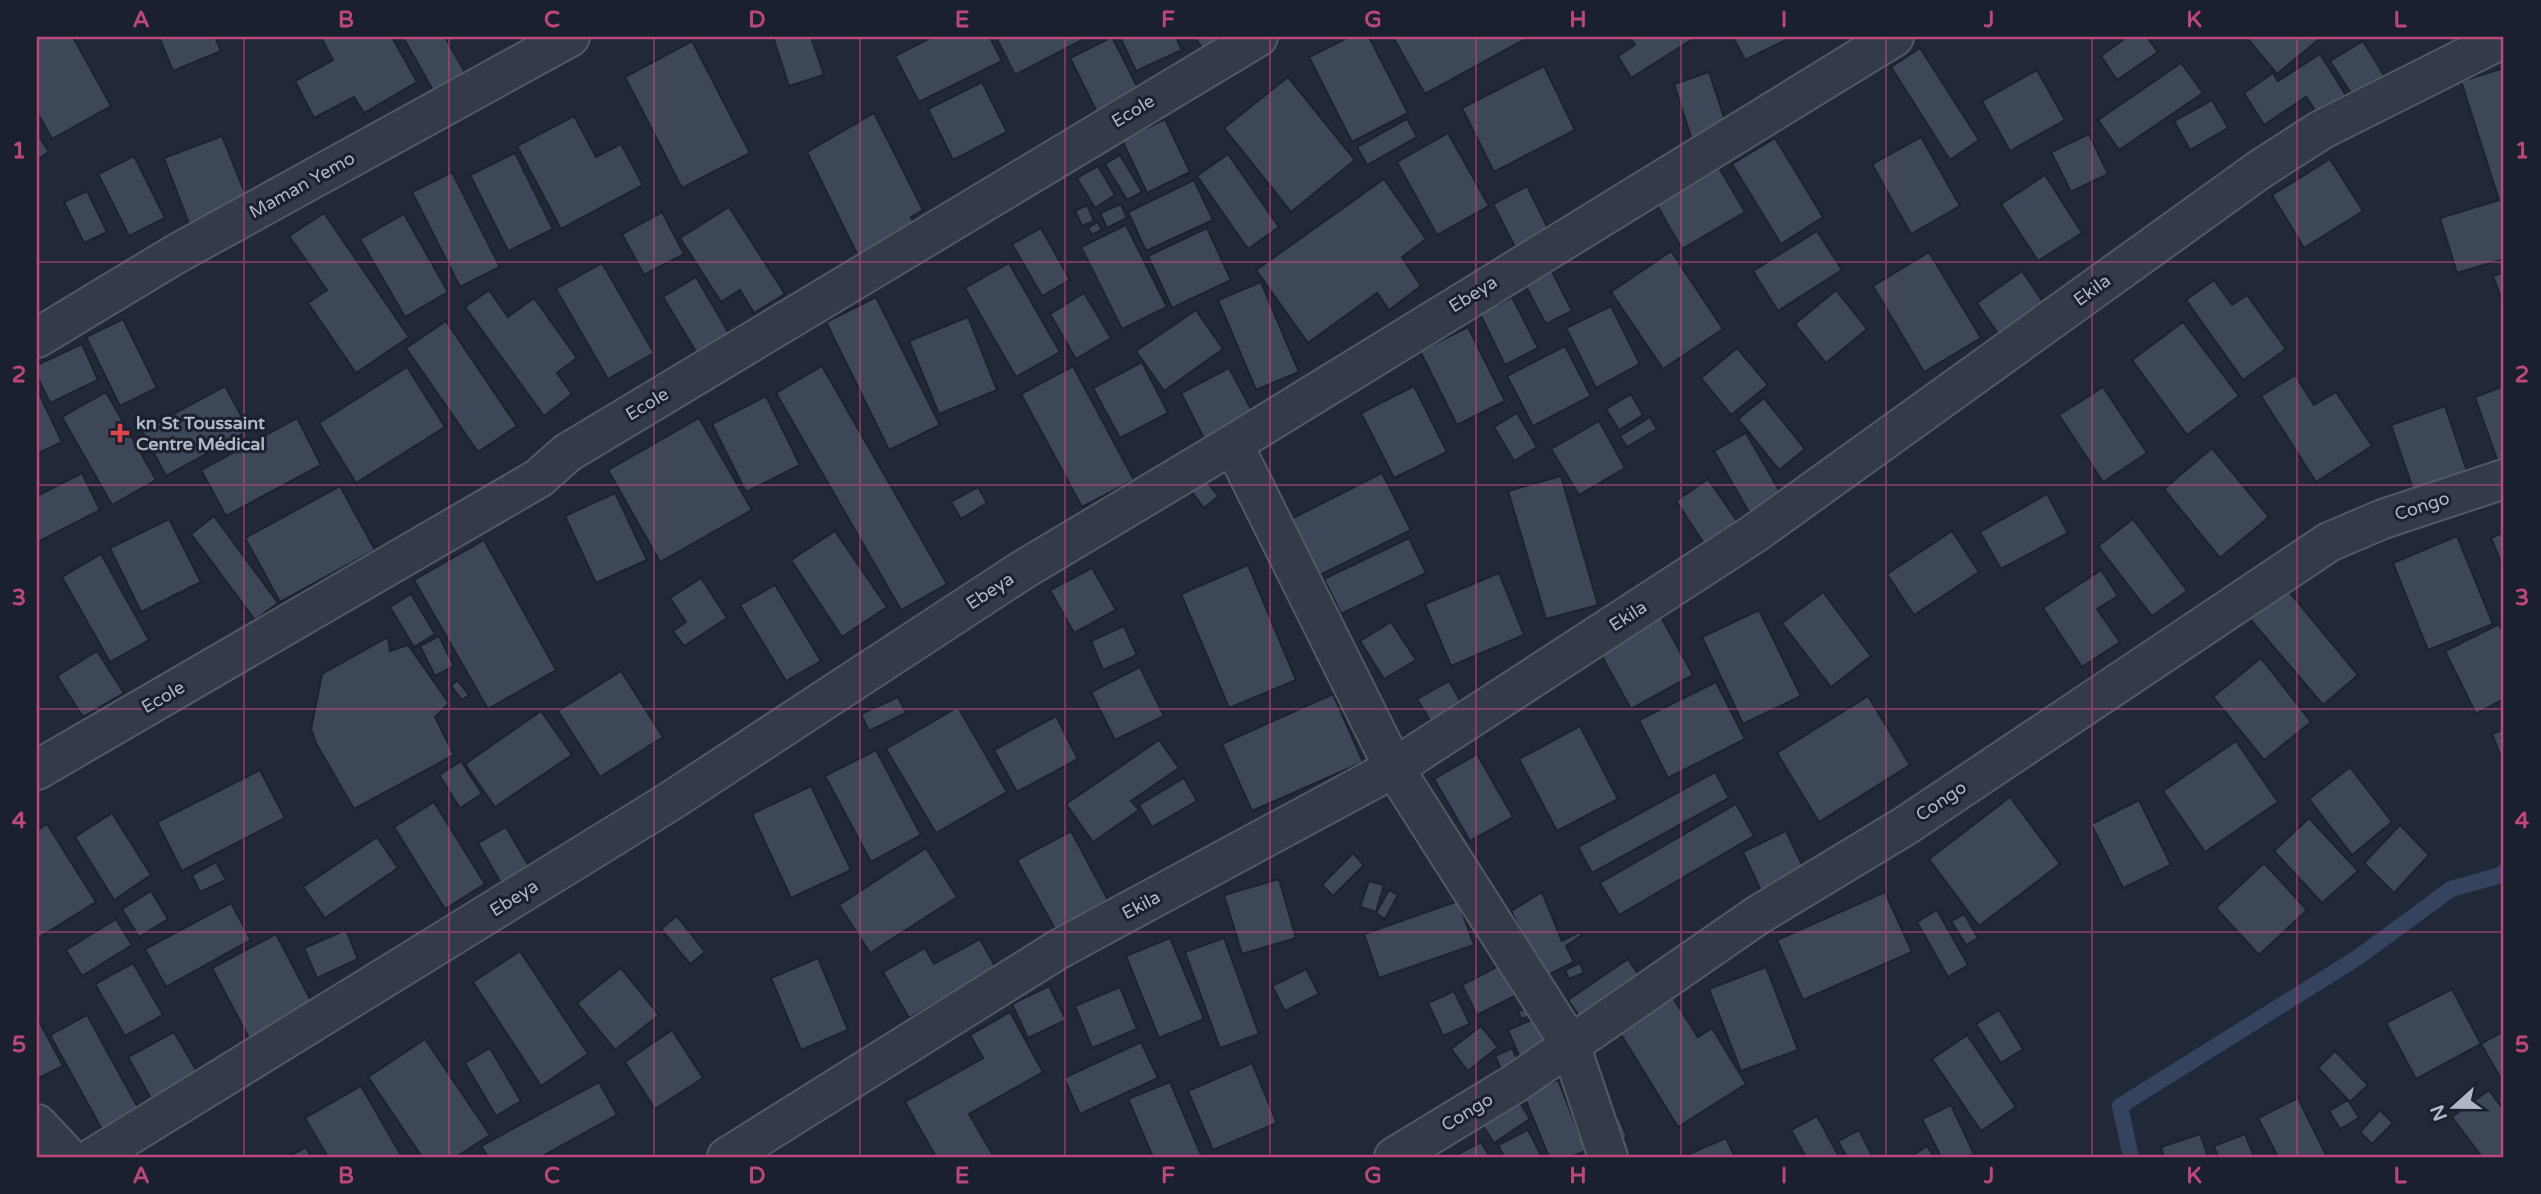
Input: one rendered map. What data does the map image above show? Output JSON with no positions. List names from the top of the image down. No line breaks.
{"streets":{"street":["Ecole","Maman Yemo","Ekila","Ebeya","Congo"]},"places":{"health":["kn St Toussaint Centre Médical"]},"north":"left","grid":{"columns":["A","B","C","D","E","F","G","H","I","J","K","L"],"rows":["1","2","3","4","5"]}}
